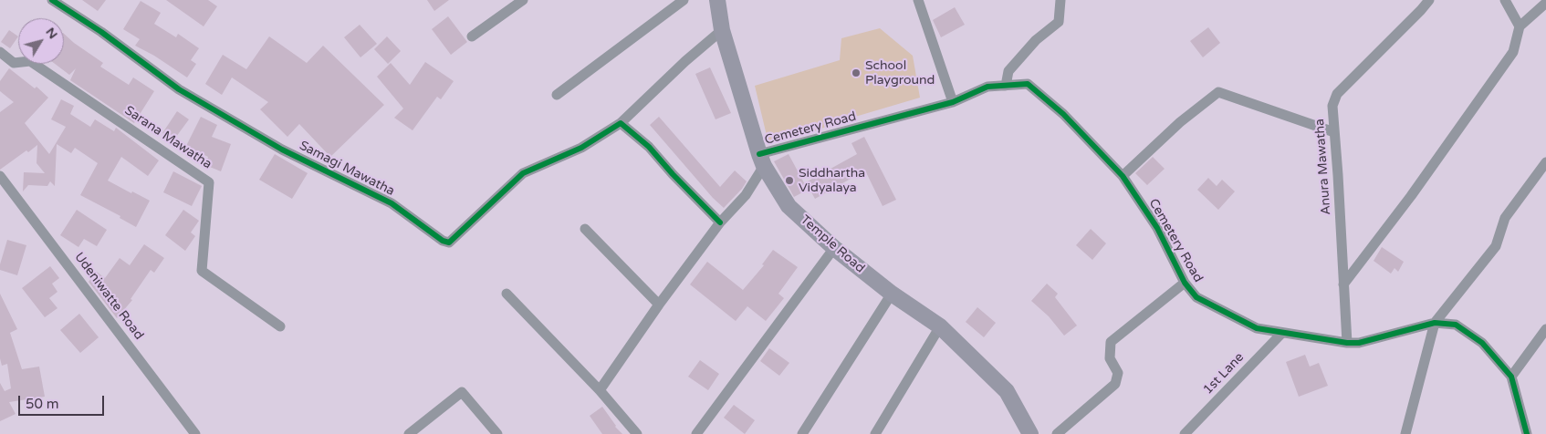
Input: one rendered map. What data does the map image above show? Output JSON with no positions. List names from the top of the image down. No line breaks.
{"streets":{"main road":["Temple Road"],"street":["Cemetery Road","Sarana Mawatha","Anura Mawatha","Samagi Mawatha","Udeniwatte Road","1st Lane"]},"crossings":[["Cemetery Road","Anura Mawatha"],["Cemetery Road","Temple Road"],["Cemetery Road","1st Lane"]],"places":["School Playground","Siddhartha Vidyalaya"],"scale_bar":"50 m","north":"top right"}
